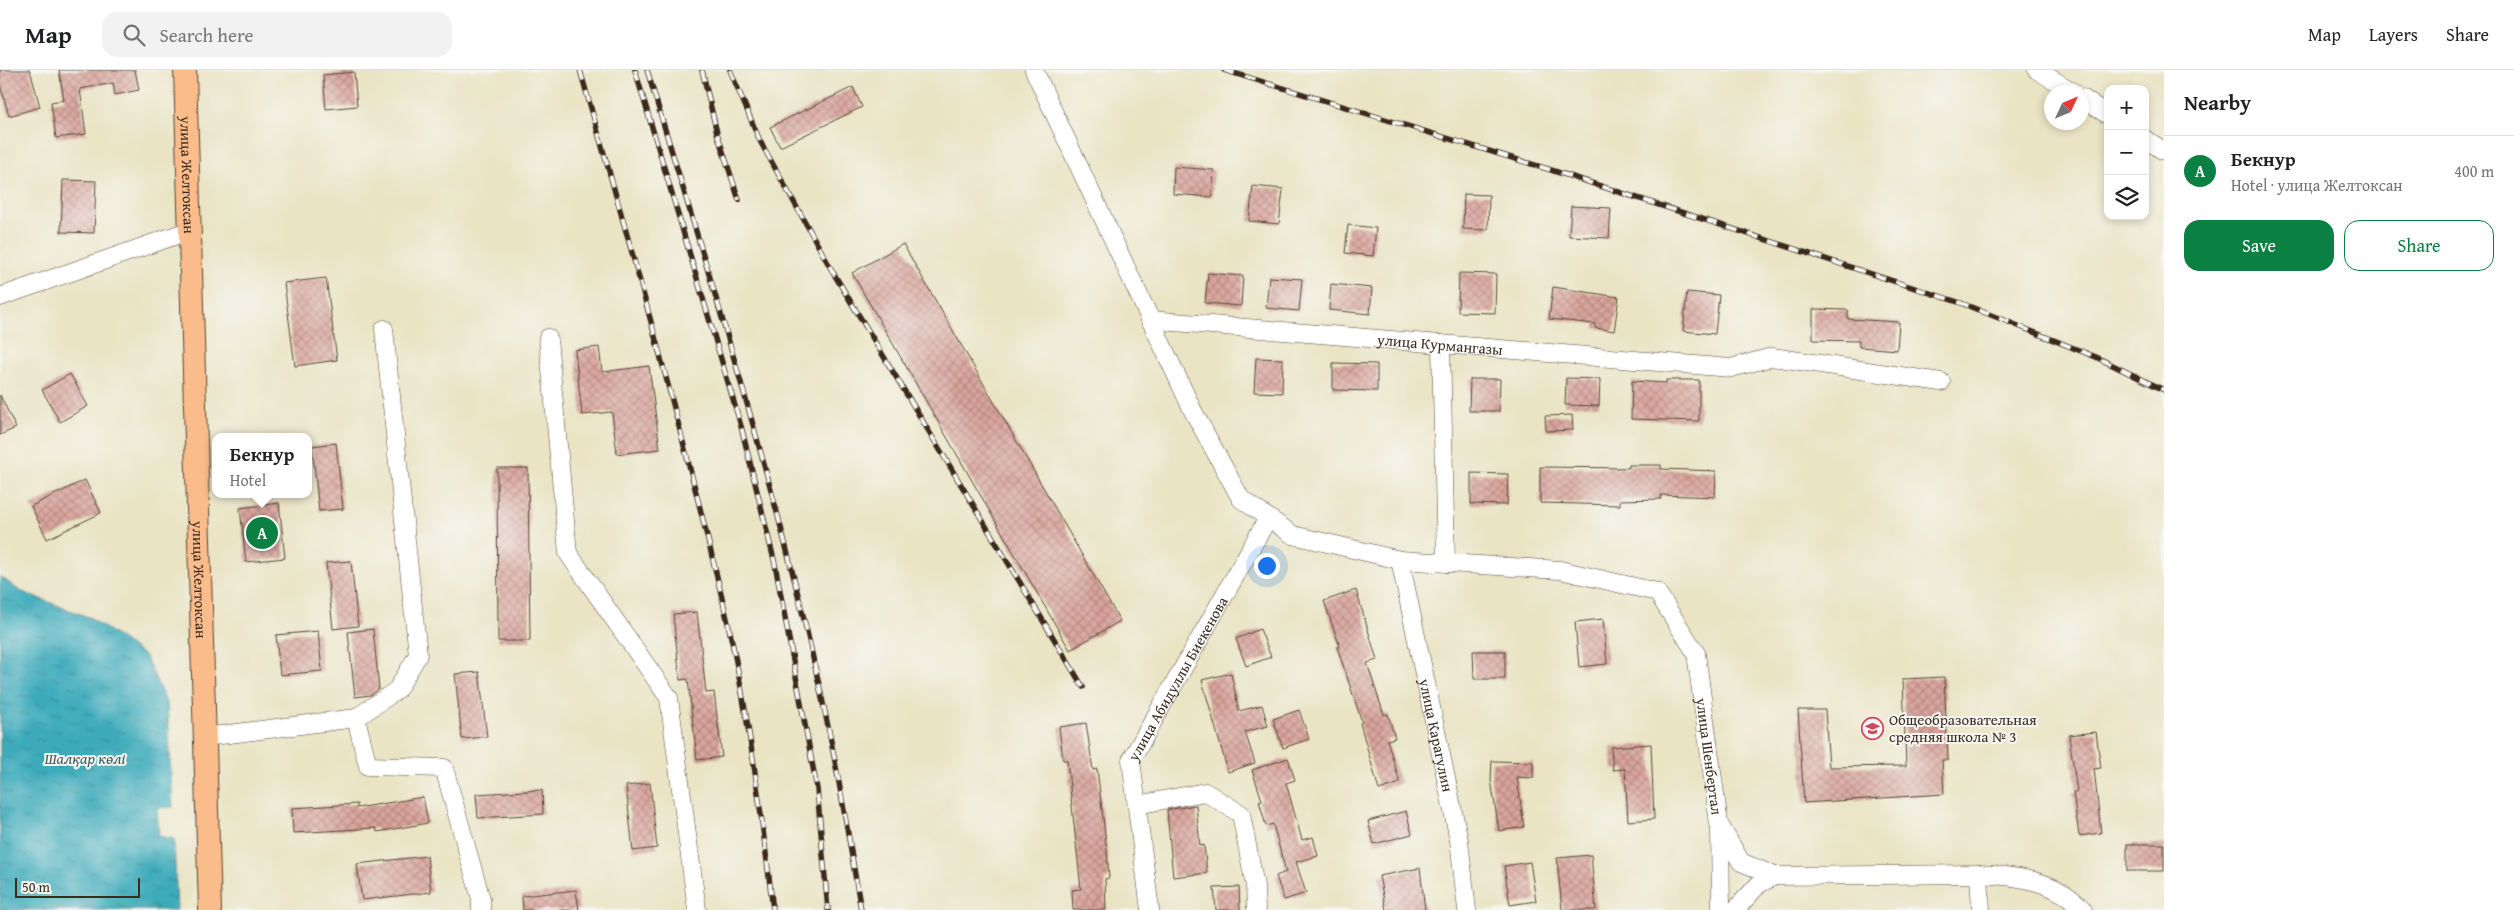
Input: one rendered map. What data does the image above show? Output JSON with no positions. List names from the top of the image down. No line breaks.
{"streets":{"main road":["улица Желтоксан"],"street":["улица Курмангазы","улица Абидуллы Биекенова","улица Карагулин","улица Шенбертал"]},"crossings":[["улица Курмангазы","улица Шенбертал"],["улица Абидуллы Биекенова","улица Шенбертал"],["улица Карагулин","улица Шенбертал"]],"water":["Шалқар көлі"],"places":{"school or university":["Общеобразовательная средняя школа № 3"]},"scale_bar":"50 m","north":"top right","page":{"header":"Map","search":"Search here","nav":["Map","Layers","Share"],"heading":"Nearby","map_buttons":["+","−"],"list":[{"mark":"A","name":"Бекнур","note":"Hotel · улица Желтоксан","value":"400 m"}],"buttons":["Save","Share"],"popup":["Бекнур","Hotel"],"pins":"A","scale":"50 m"}}
